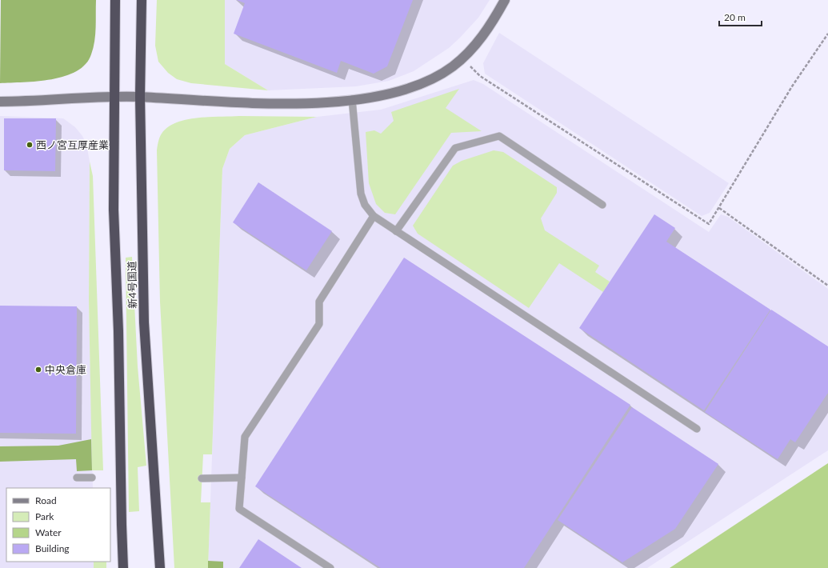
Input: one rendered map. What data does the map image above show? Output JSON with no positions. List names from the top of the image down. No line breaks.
{"streets":{"highway":["新4号国道"]},"places":["西ノ宮互厚産業","中央倉庫"],"legend":["Road","Park","Water","Building"],"scale_bar":"20 m"}
